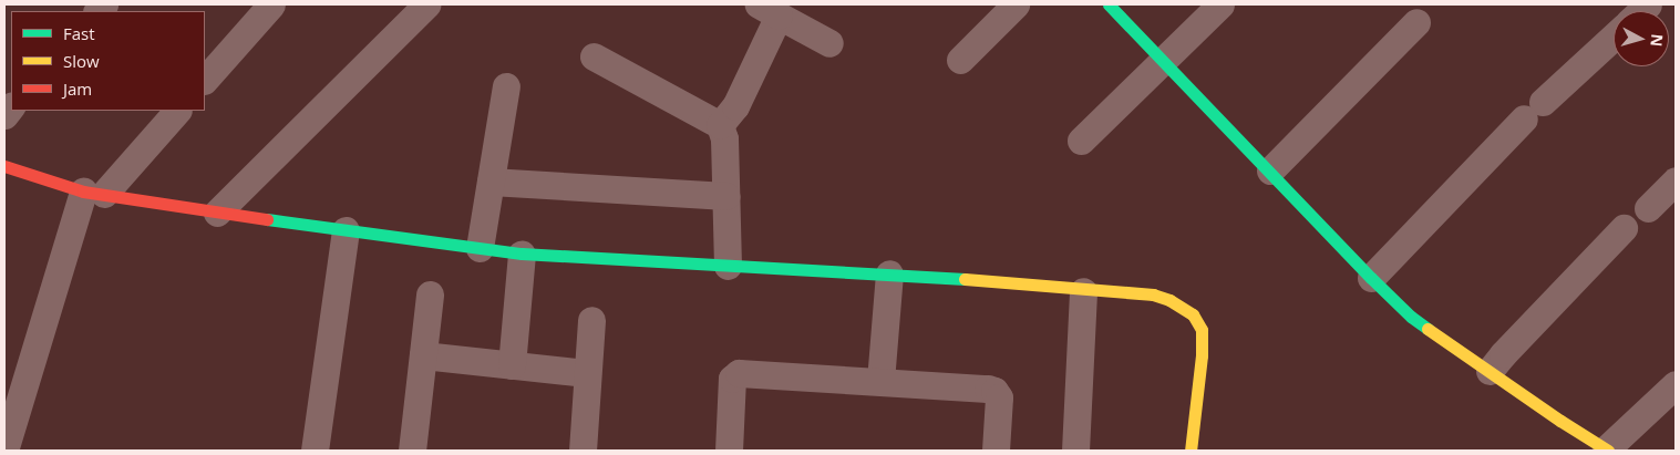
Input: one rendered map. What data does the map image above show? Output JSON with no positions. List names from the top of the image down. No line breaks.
{"legend":["Fast","Slow","Jam"],"north":"right"}
